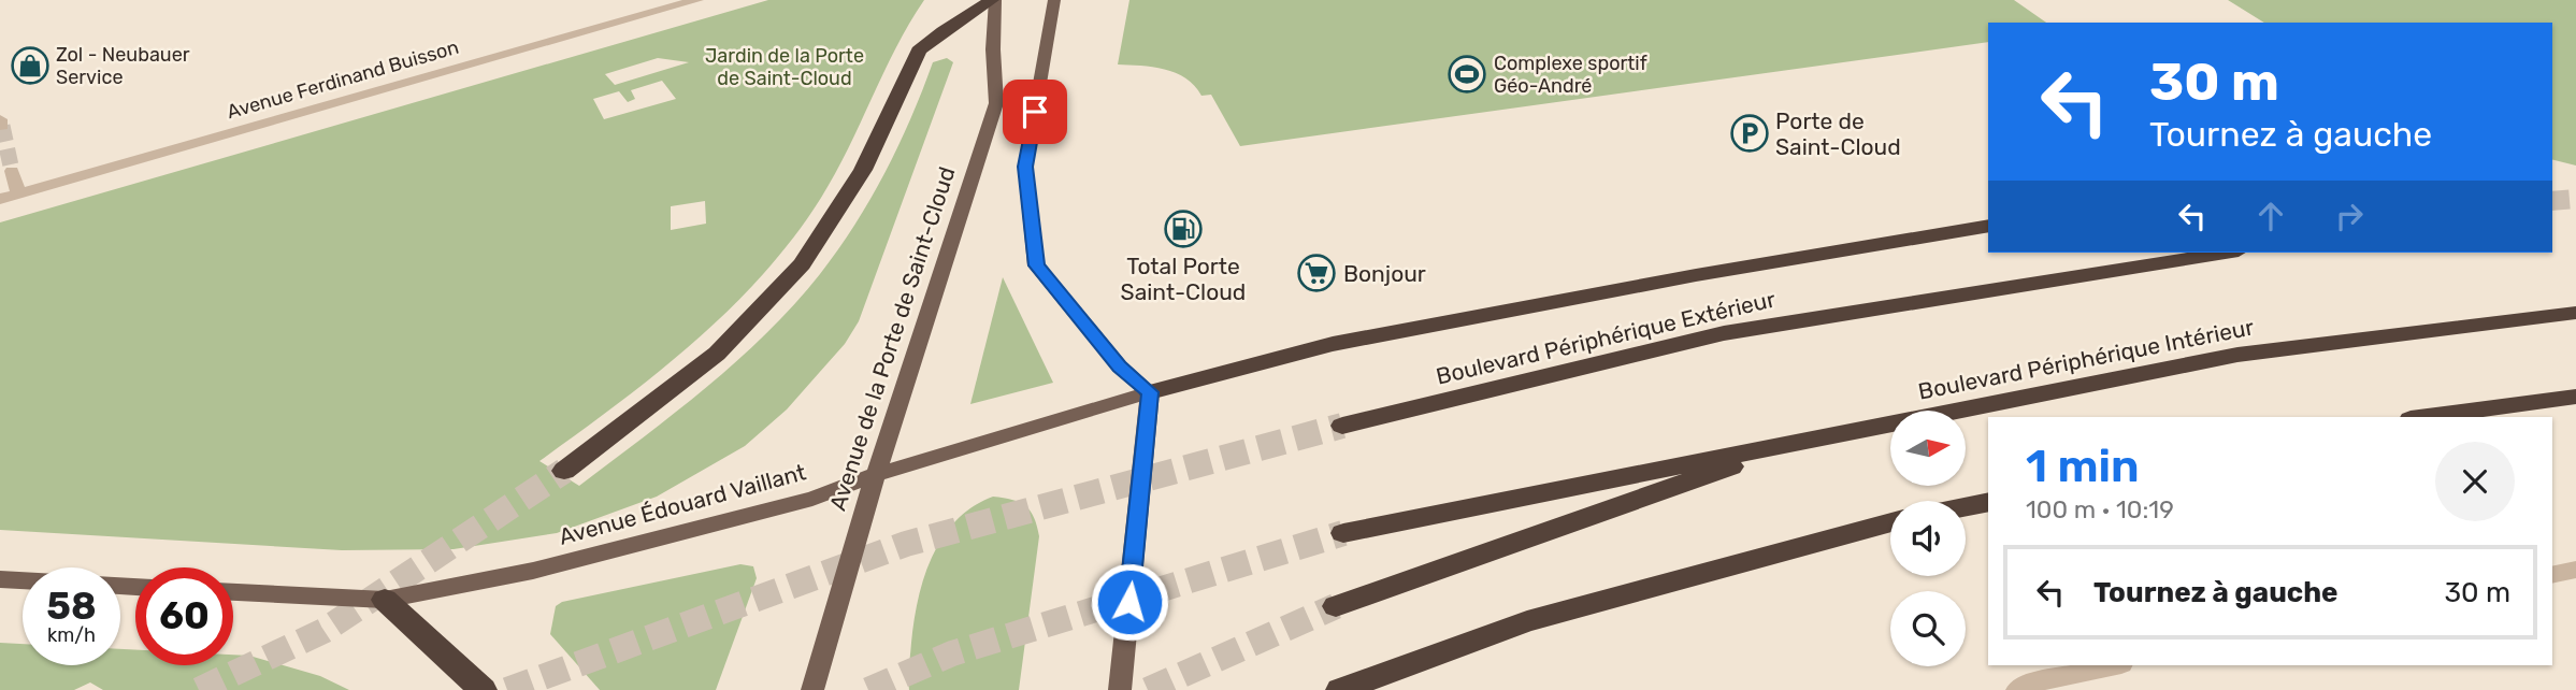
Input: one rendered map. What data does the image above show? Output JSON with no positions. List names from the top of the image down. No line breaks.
{"streets":{"highway":["Boulevard Périphérique Extérieur","Boulevard Périphérique Intérieur"],"main road":["Avenue de la Porte de Saint-Cloud","Avenue Édouard Vaillant"],"street":["Avenue Ferdinand Buisson"]},"crossings":[["Avenue de la Porte de Saint-Cloud","Avenue Édouard Vaillant"]],"parks":["Jardin de la Porte de Saint-Cloud"],"places":{"shop":["Zol - Neubauer Service"],"sports":["Complexe sportif Géo-André"],"parking":["Porte de Saint-Cloud"],"fuel station":["Total Porte Saint-Cloud"],"supermarket":["Bonjour"]},"north":"right","page":{"turn":["30 m","Tournez à gauche"],"heading":["1 min","100 m · 10:19"],"list":[{"name":"Tournez à gauche","value":"30 m"}],"speed":"58 km/h","limit":"60"}}
